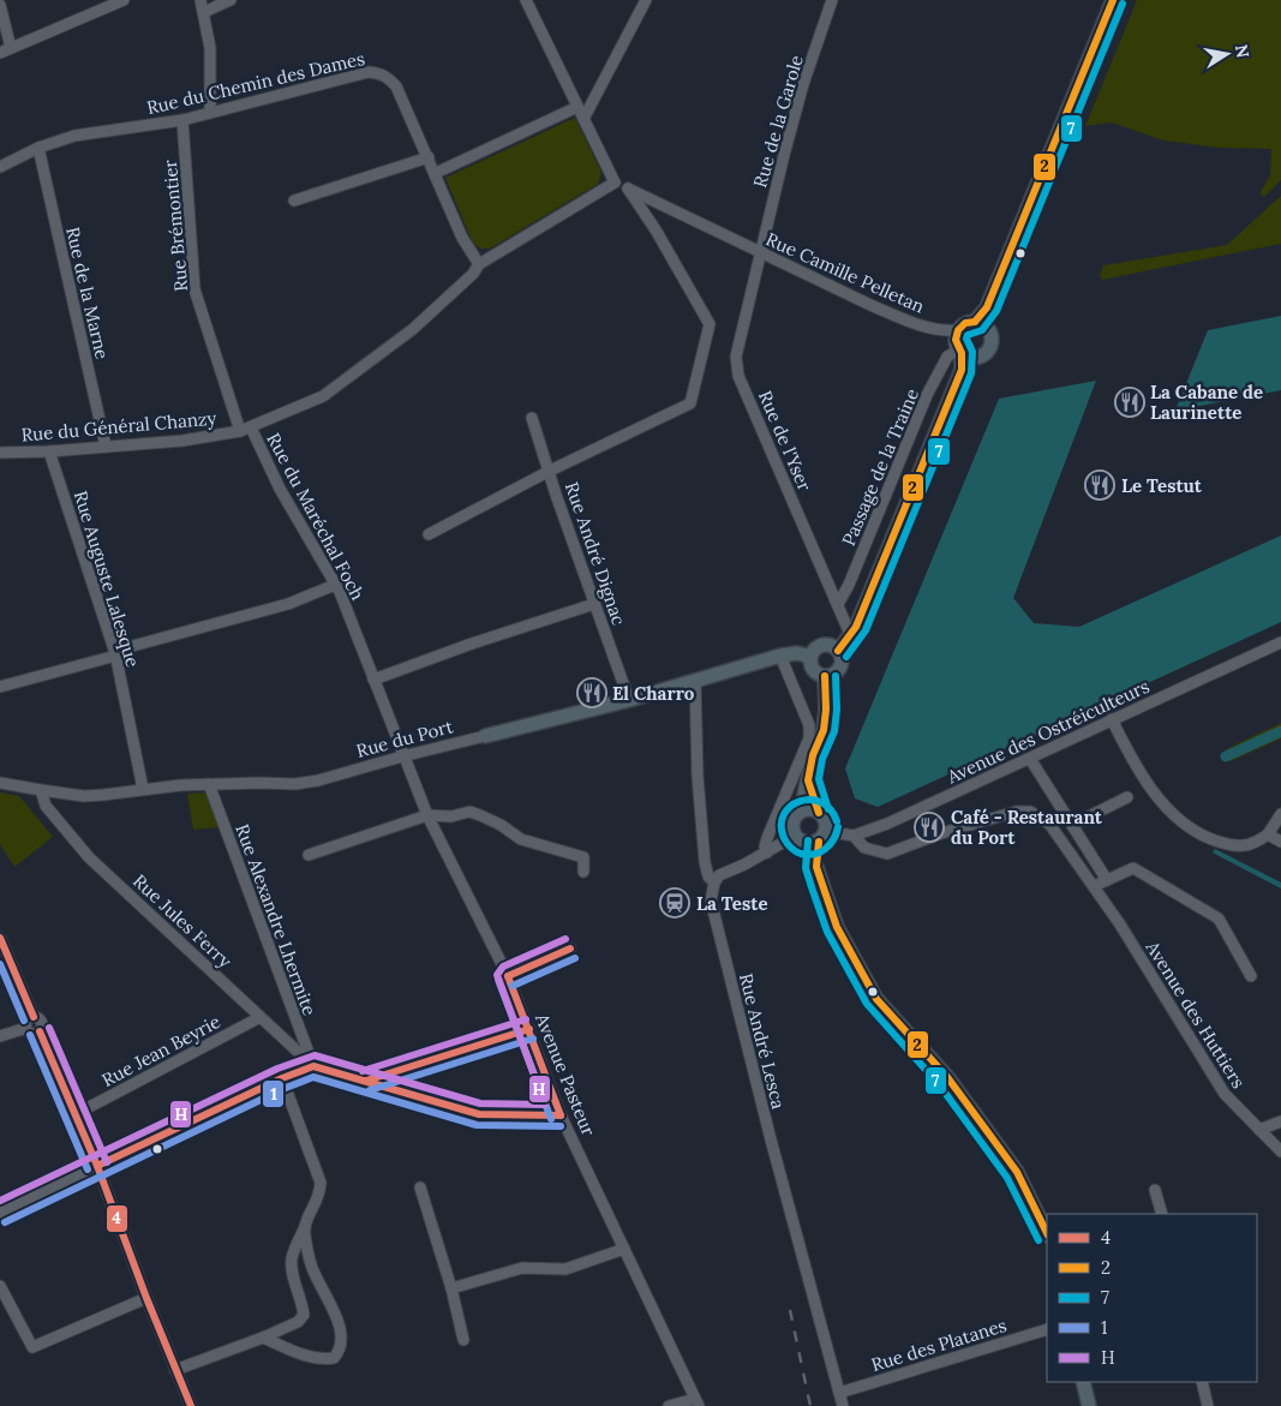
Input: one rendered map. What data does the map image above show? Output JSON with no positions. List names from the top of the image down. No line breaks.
{"streets":{"main road":["Rue du Port"],"street":["Rue du Chemin des Dames","Rue de la Garole","Rue Brémontier","Rue Camille Pelletan","Rue de la Marne","Rue du Général Chanzy","Rue de l'Yser","Passage de la Traine","Rue du Maréchal Foch","Rue André Dignac","Rue Auguste Lalesque","Avenue des Ostréiculteurs","Rue Alexandre Lhermite","Rue Jules Ferry","Avenue des Huttiers","Rue André Lesca","Rue Jean Beyrie","Avenue Pasteur","Rue des Platanes"]},"crossings":[["Rue du Chemin des Dames","Rue Brémontier"],["Rue du Chemin des Dames","Rue de la Marne"],["Rue du Chemin des Dames","Rue du Général Chanzy"],["Rue de la Garole","Rue Camille Pelletan"],["Rue de la Garole","Rue de l'Yser"],["Rue Brémontier","Rue du Général Chanzy"],["Rue Brémontier","Rue du Maréchal Foch"],["Rue Camille Pelletan","Rue du Général Chanzy"],["Rue Camille Pelletan","Rue de l'Yser"],["Rue Camille Pelletan","Passage de la Traine"],["Rue de la Marne","Rue du Général Chanzy"],["Rue du Général Chanzy","Rue du Maréchal Foch"],["Rue du Général Chanzy","Rue Auguste Lalesque"],["Rue de l'Yser","Passage de la Traine"],["Rue du Maréchal Foch","Rue du Port"],["Rue du Maréchal Foch","Avenue Pasteur"],["Rue André Dignac","Rue du Port"],["Rue Auguste Lalesque","Rue du Port"],["Avenue des Ostréiculteurs","Avenue des Huttiers"],["Rue du Port","Rue Alexandre Lhermite"],["Rue du Port","Rue Jules Ferry"],["Rue du Port","Rue André Lesca"],["Rue du Port","Avenue Pasteur"],["Rue Alexandre Lhermite","Rue Jules Ferry"],["Rue Jules Ferry","Rue Jean Beyrie"],["Rue André Lesca","Rue des Platanes"]],"places":{"restaurant":["La Cabane de Laurinette","Le Testut","El Charro","Café - Restaurant du Port"],"station":["La Teste"]},"lines":["transit line 2","transit line 7","transit line 4","transit line H","transit line 1"],"legend":["4","2","7","1","H"],"north":"right"}
